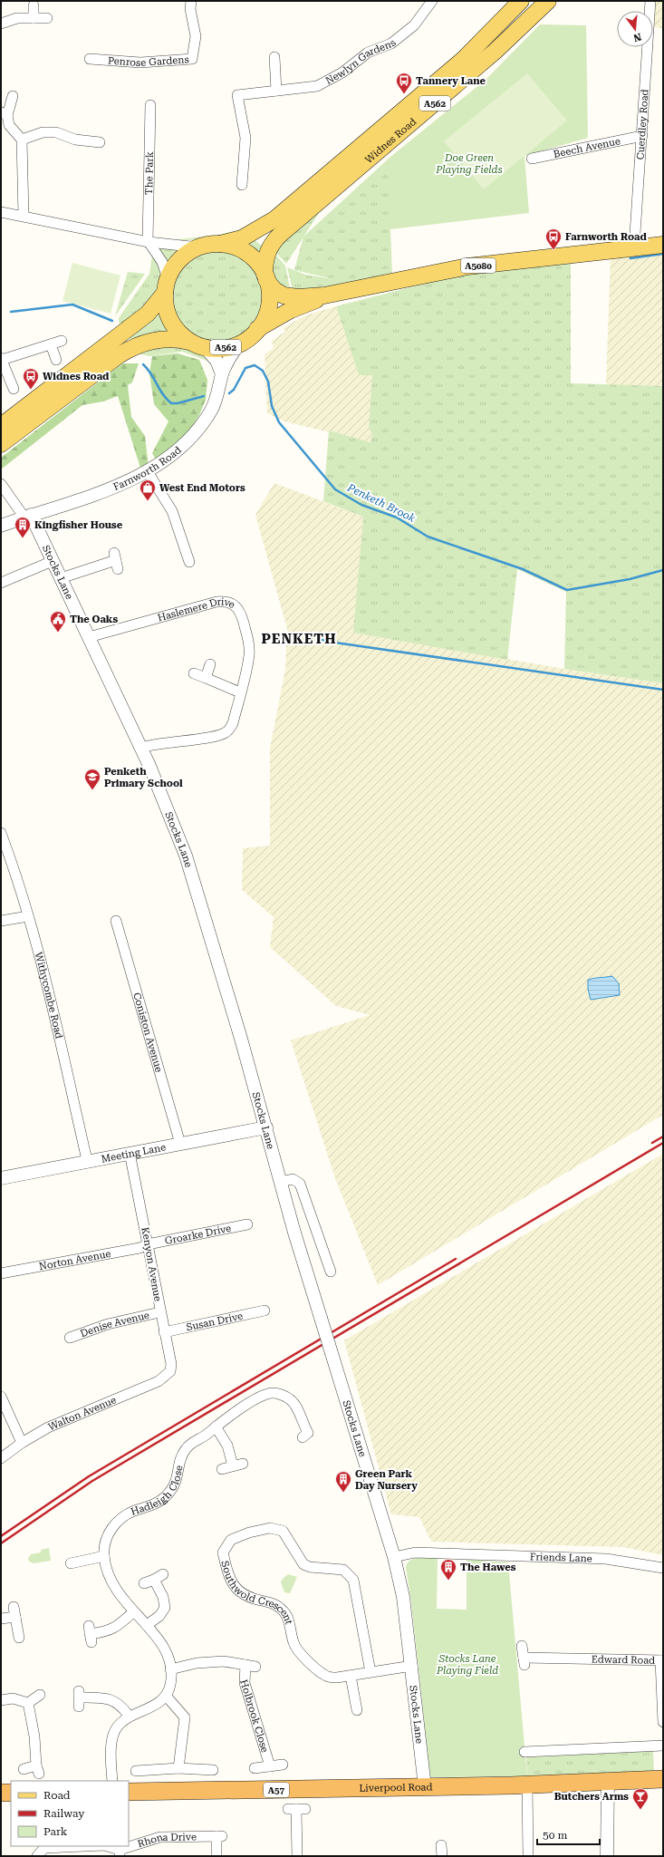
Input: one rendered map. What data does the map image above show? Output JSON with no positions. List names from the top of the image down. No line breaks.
{"streets":{"highway":["Liverpool Road","A57"],"main road":["A562","Widnes Road","A5080"],"street":["Penrose Gardens","Newlyn Gardens","Cuerdley Road","Beech Avenue","The Park","Farnworth Road","Stocks Lane","Haslemere Drive","Withycombe Road","Coniston Avenue","Meeting Lane","Groarke Drive","Norton Avenue","Kenyon Avenue","Susan Drive","Denise Avenue","Walton Avenue","Hadleigh Close","Friends Lane","Southwold Crescent","Edward Road","Holbrook Close","Rhona Drive"]},"crossings":[["A562","Widnes Road"],["A562","A5080"],["A562","Farnworth Road"],["Cuerdley Road","Beech Avenue"],["Cuerdley Road","A5080"],["Widnes Road","A5080"],["Widnes Road","Farnworth Road"],["A5080","Farnworth Road"],["Farnworth Road","Stocks Lane"],["Stocks Lane","Haslemere Drive"],["Stocks Lane","Meeting Lane"],["Stocks Lane","Friends Lane"],["Stocks Lane","Southwold Crescent"],["Stocks Lane","Liverpool Road"],["Withycombe Road","Meeting Lane"],["Coniston Avenue","Meeting Lane"],["Meeting Lane","Kenyon Avenue"],["Groarke Drive","Norton Avenue"],["Groarke Drive","Kenyon Avenue"],["Norton Avenue","Kenyon Avenue"],["Kenyon Avenue","Susan Drive"],["Kenyon Avenue","Denise Avenue"],["Kenyon Avenue","Walton Avenue"],["Hadleigh Close","Holbrook Close"]],"districts":["PENKETH"],"water":["Penketh Brook"],"parks":["Doe Green Playing Fields","Stocks Lane Playing Field"],"places":{"bus stop":["Tannery Lane","Farnworth Road","Widnes Road"],"shop":["West End Motors"],"building":["Kingfisher House","Green Park Day Nursery","The Hawes"],"public building":["The Oaks"],"school or university":["Penketh Primary School"],"bar":["Butchers Arms"]},"legend":["Road","Railway","Park"],"scale_bar":"50 m","north":"bottom"}
